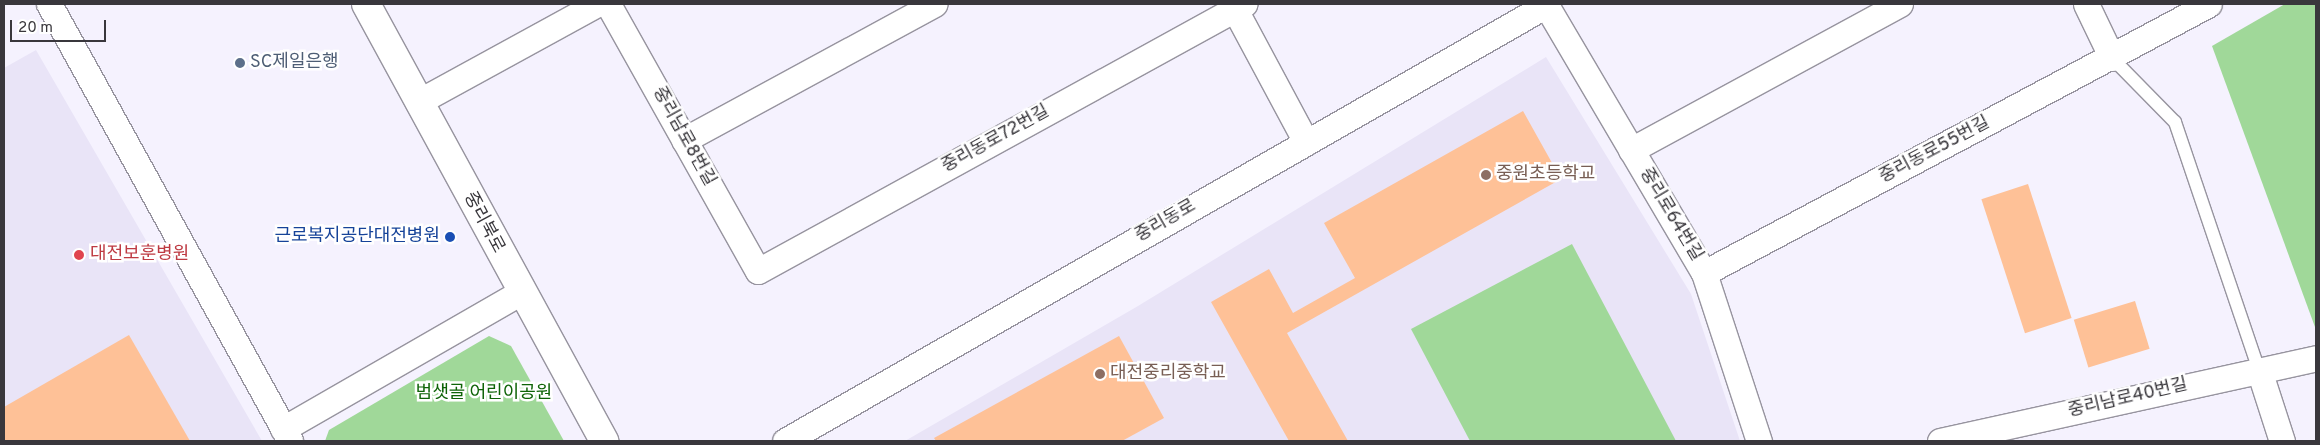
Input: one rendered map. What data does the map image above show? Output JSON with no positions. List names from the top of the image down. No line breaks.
{"streets":{"main road":["중리북로"],"street":["중리남로8번길","중리동로72번길","중리동로55번길","중리로64번길","중리동로","중리남로40번길"]},"crossings":[["중리남로8번길","중리동로72번길"],["중리동로72번길","중리동로"],["중리동로55번길","중리로64번길"],["중리로64번길","중리동로"]],"parks":["범샛골 어린이공원"],"places":["SC제일은행","중원초등학교","근로복지공단대전병원","대전보훈병원","대전중리중학교"],"scale_bar":"20 m"}
